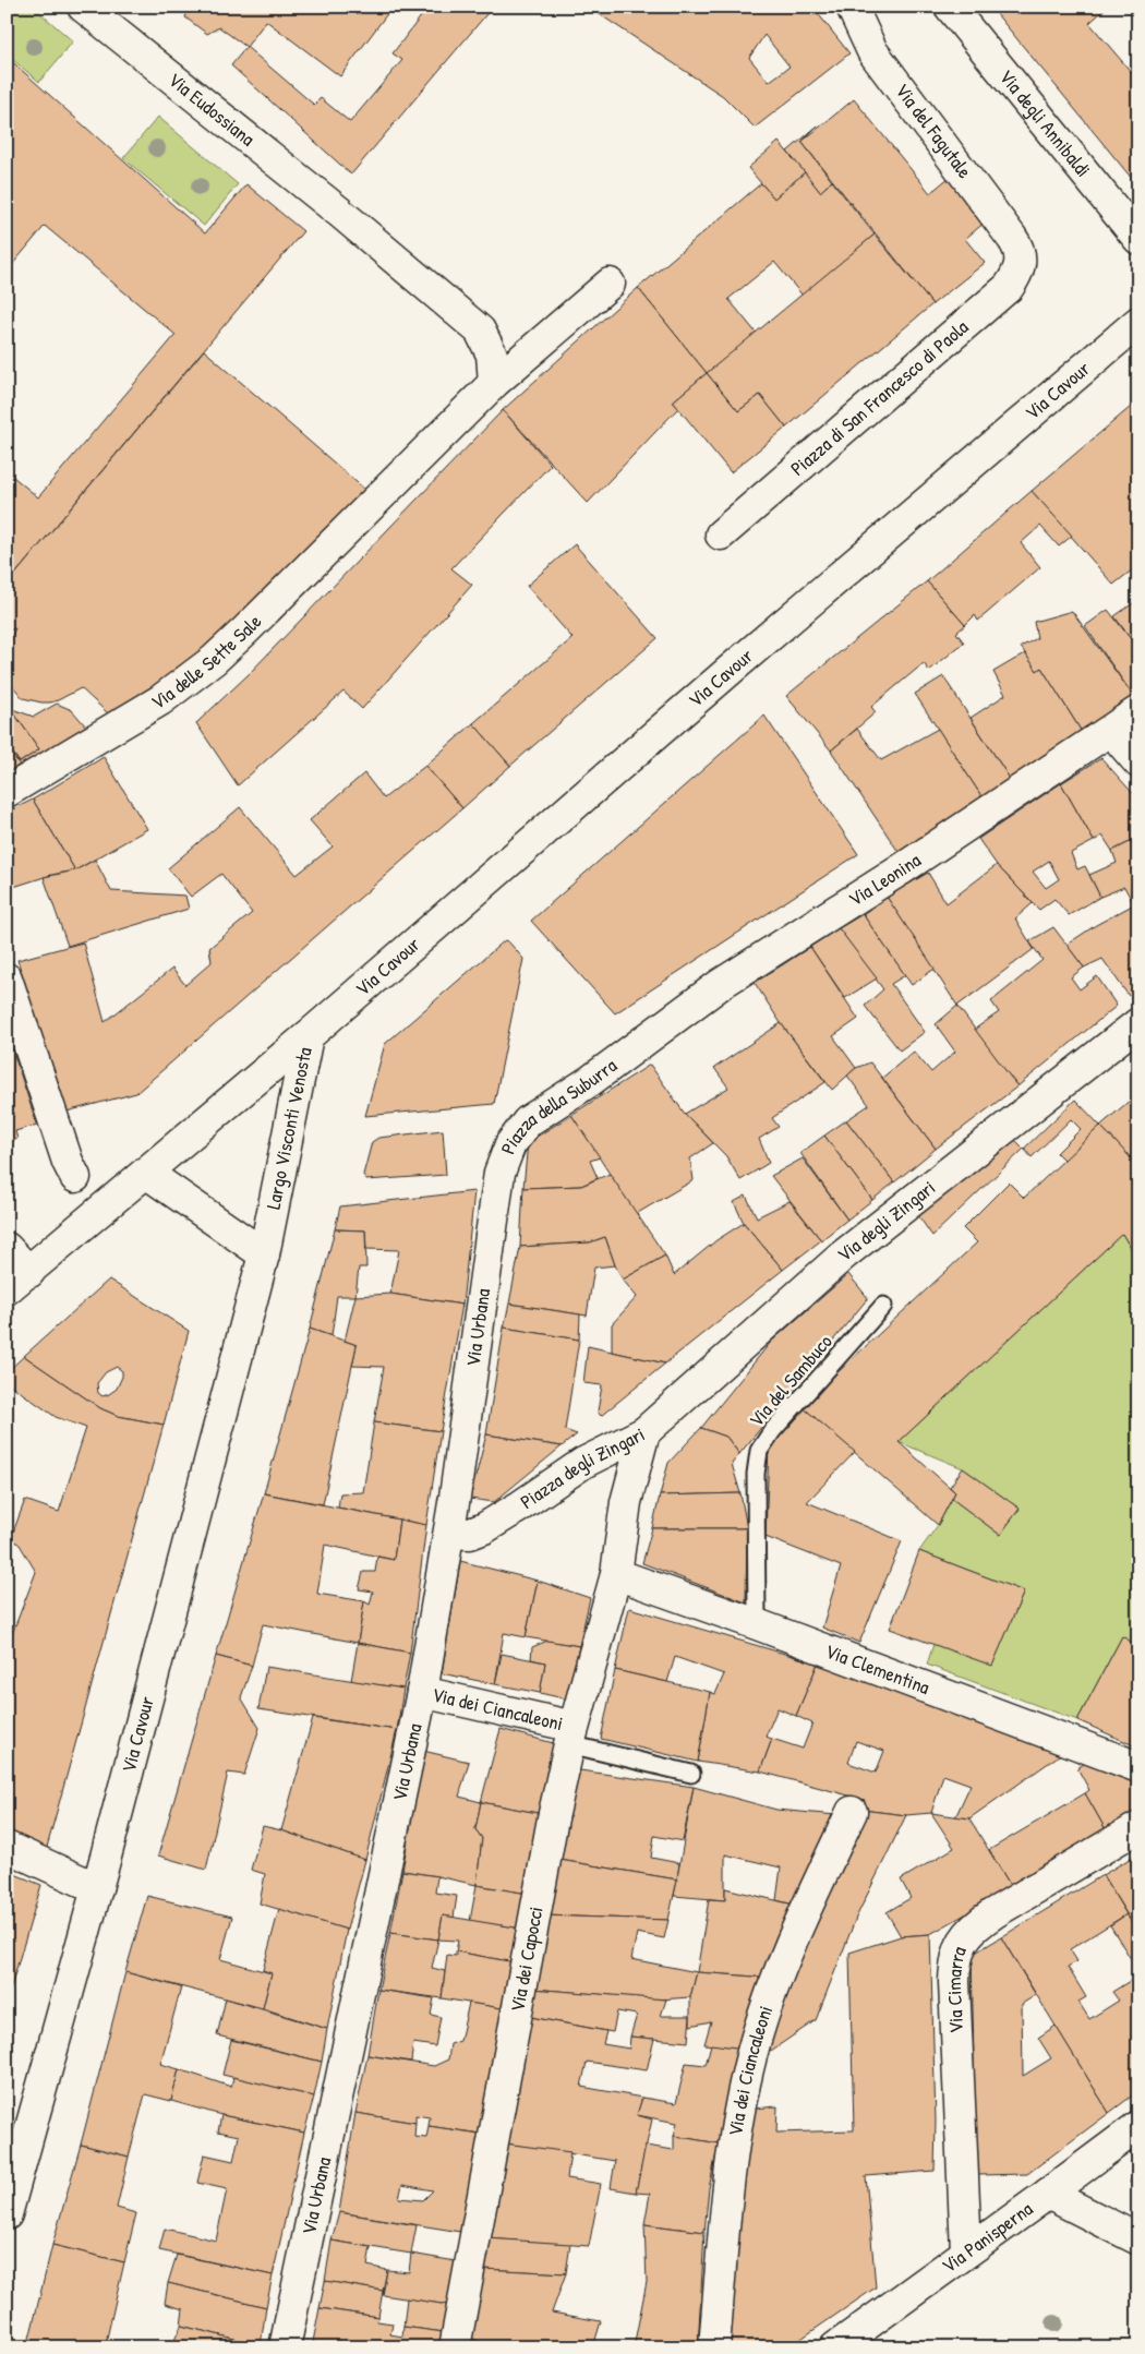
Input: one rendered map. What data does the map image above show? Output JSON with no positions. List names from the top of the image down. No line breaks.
{"streets":{"street":["Via Eudossiana","Via degli Annibaldi","Via del Fagutale","Via Cavour","Piazza di San Francesco di Paola","Via delle Sette Sale","Via Leonina","Piazza della Suburra","Largo Visconti Venosta","Via degli Zingari","Via Urbana","Piazza degli Zingari","Via Clementina","Via dei Ciancaleoni","Via dei Capocci","Via Cimarra","Via Panisperna"],"lane":["Via del Sambuco"]},"crossings":[["Via Eudossiana","Via delle Sette Sale"],["Via del Fagutale","Piazza di San Francesco di Paola"],["Via Cavour","Largo Visconti Venosta"],["Via Leonina","Piazza della Suburra"],["Piazza della Suburra","Via Urbana"],["Via degli Zingari","Piazza degli Zingari"],["Via Urbana","Piazza degli Zingari"],["Via Urbana","Via dei Ciancaleoni"],["Via del Sambuco","Via Clementina"],["Piazza degli Zingari","Via Clementina"],["Piazza degli Zingari","Via dei Capocci"],["Via Clementina","Via dei Capocci"],["Via dei Ciancaleoni","Via dei Capocci"],["Via Cimarra","Via Panisperna"]]}
